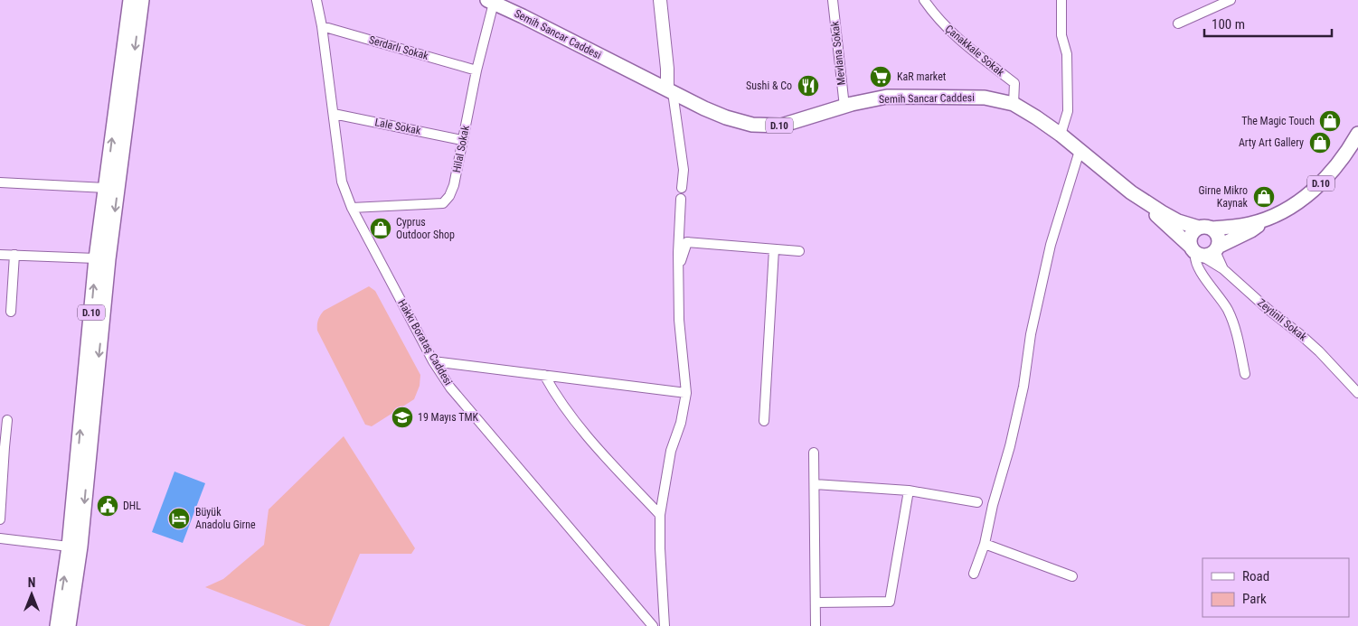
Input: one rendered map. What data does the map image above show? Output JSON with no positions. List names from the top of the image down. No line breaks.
{"streets":{"main road":["Semih Sancar Caddesi","D.10"],"street":["Serdarlı Sokak","Çanakkale Sokak","Mevlana Sokak","Lale Sokak","Hilal Sokak","Zeytinli Sokak","Hakkı Borataş Caddesi"]},"crossings":[["Semih Sancar Caddesi","Çanakkale Sokak"],["Semih Sancar Caddesi","Mevlana Sokak"],["Semih Sancar Caddesi","Hilal Sokak"],["Semih Sancar Caddesi","Zeytinli Sokak"],["Serdarlı Sokak","Hilal Sokak"],["Serdarlı Sokak","Hakkı Borataş Caddesi"],["Lale Sokak","Hilal Sokak"],["Lale Sokak","Hakkı Borataş Caddesi"],["Hilal Sokak","Hakkı Borataş Caddesi"]],"places":{"supermarket":["KaR market"],"restaurant":["Sushi & Co"],"shop":["The Magic Touch","Arty Art Gallery","Girne Mikro Kaynak","Cyprus Outdoor Shop"],"school or university":["19 Mayıs TMK"],"public building":["DHL"],"hotel":["Büyük Anadolu Girne"]},"legend":["Road","Park"],"scale_bar":"100 m","north":"top"}
